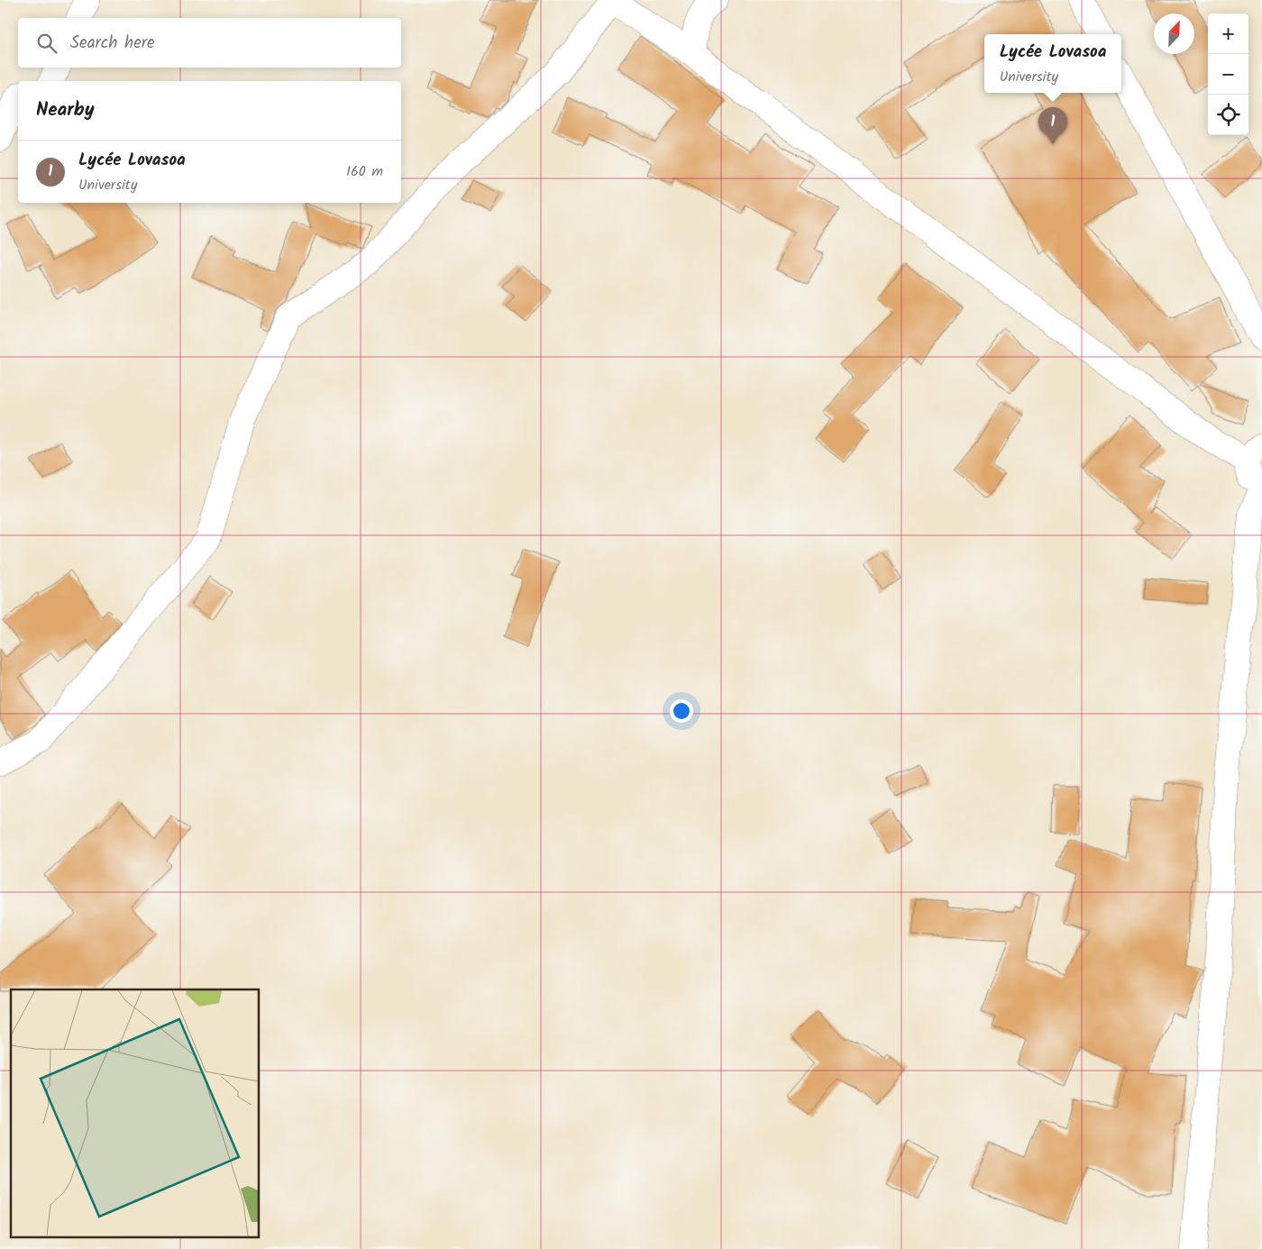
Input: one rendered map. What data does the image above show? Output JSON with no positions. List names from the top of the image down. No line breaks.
{"north":"top right","page":{"map_buttons":["+","−"],"search":"Search here","popup":["Lycée Lovasoa","University"],"heading":"Nearby","pins":"1","list":[{"mark":"1","name":"Lycée Lovasoa","note":"University","value":"160 m"}]}}
